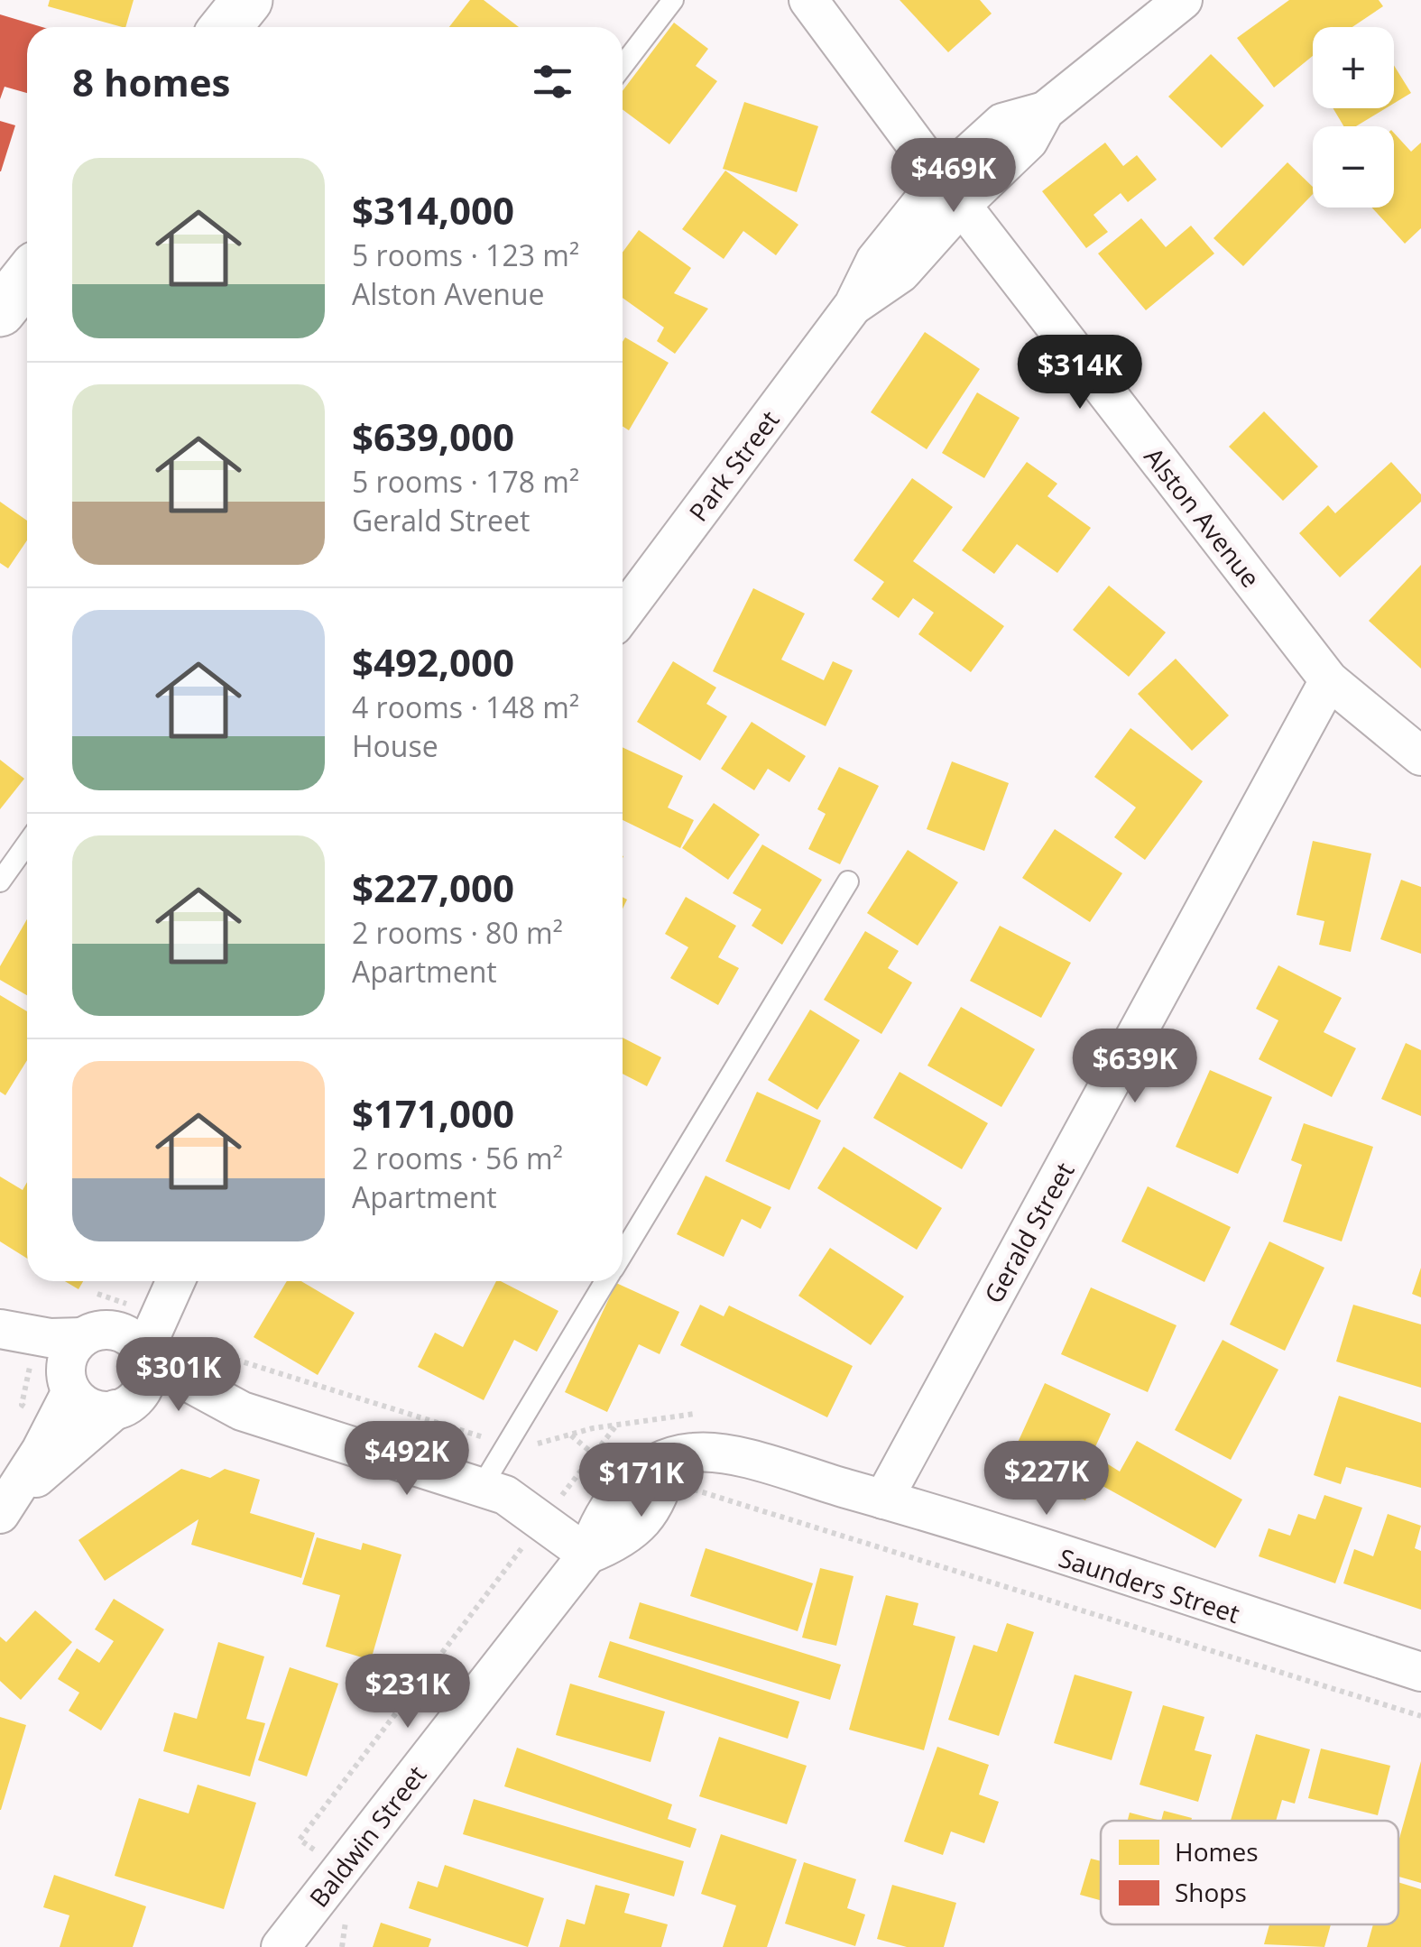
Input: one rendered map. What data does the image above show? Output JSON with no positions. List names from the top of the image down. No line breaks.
{"streets":{"street":["Park Street","Alston Avenue","Gerald Street","Saunders Street","Baldwin Street"]},"crossings":[["Park Street","Alston Avenue"],["Alston Avenue","Gerald Street"],["Gerald Street","Saunders Street"],["Saunders Street","Baldwin Street"]],"legend":["Homes","Shops"],"page":{"map_buttons":["+","−"],"heading":"8 homes","list":[{"name":"$314,000","note":"5 rooms · 123 m² · Alston Avenue"},{"name":"$639,000","note":"5 rooms · 178 m² · Gerald Street"},{"name":"$492,000","note":"4 rooms · 148 m² · House"},{"name":"$227,000","note":"2 rooms · 80 m² · Apartment"},{"name":"$171,000","note":"2 rooms · 56 m² · Apartment"}],"price":["$469K","$314K","$639K","$301K","$492K","$227K","$171K","$231K"]}}
